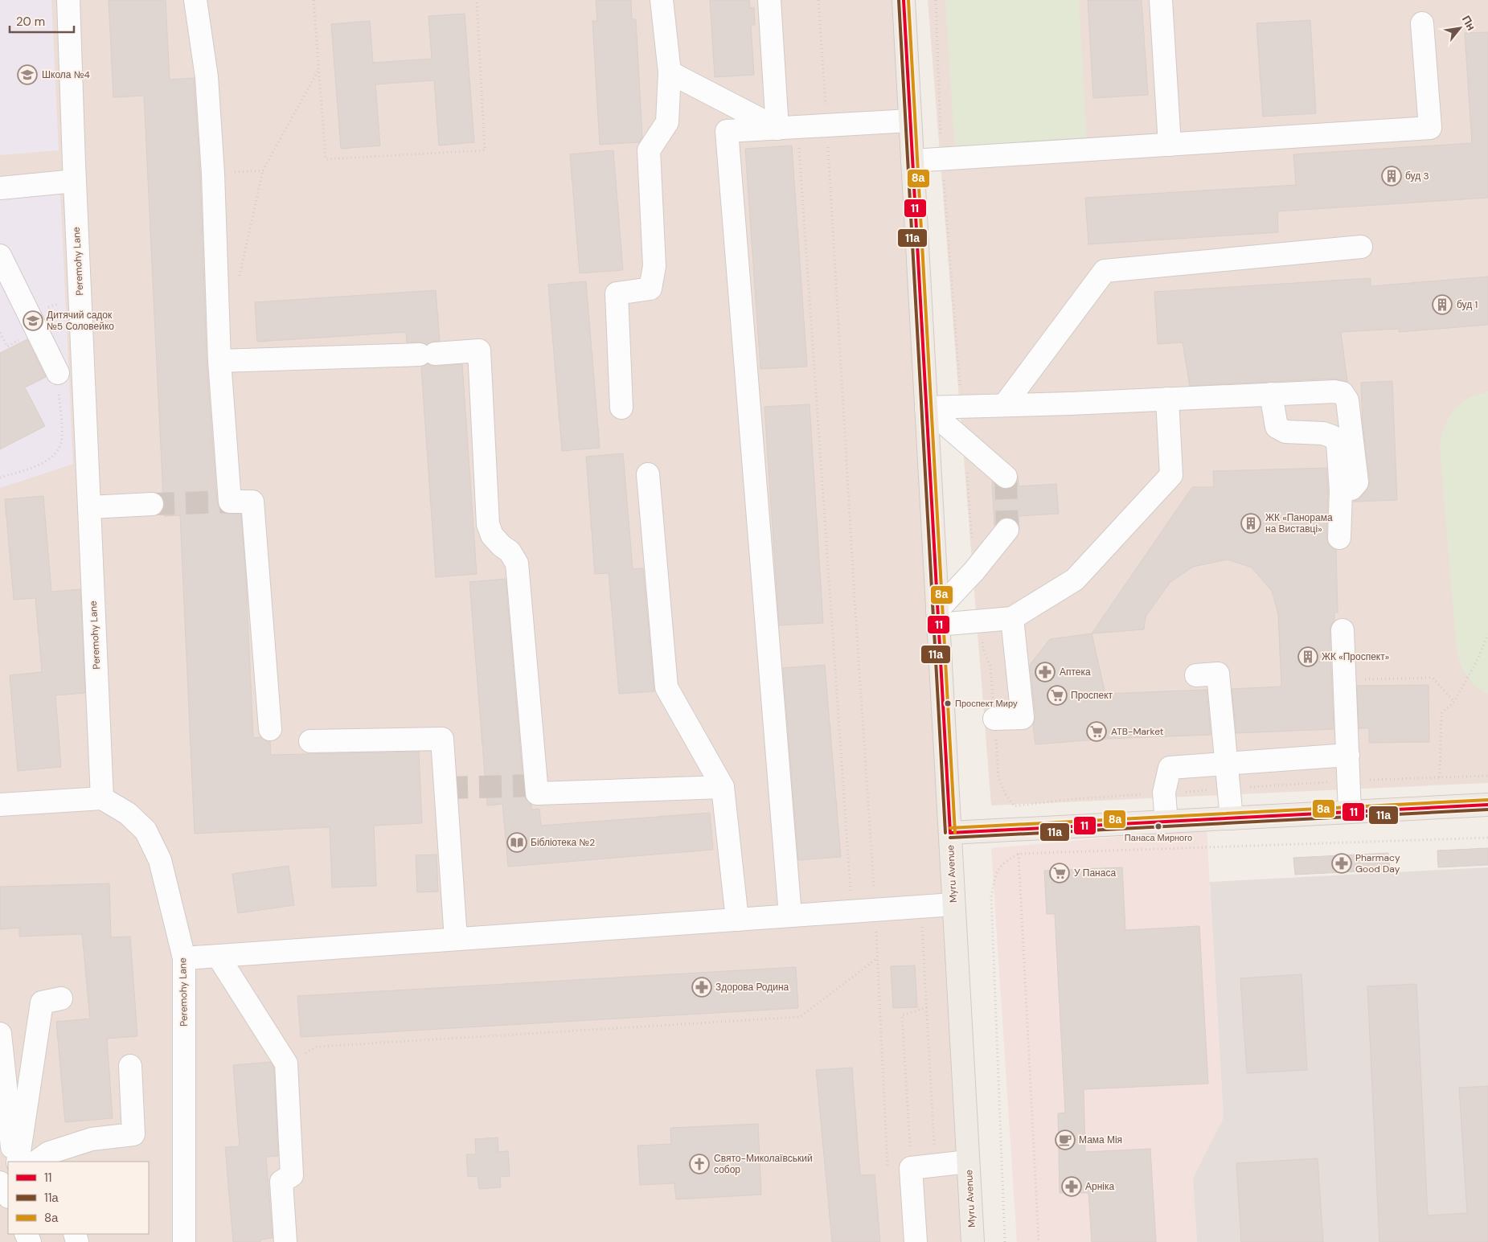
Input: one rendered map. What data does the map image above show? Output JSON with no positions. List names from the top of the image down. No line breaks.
{"streets":{"main road":["Myru Avenue"],"street":["Peremohy Lane"]},"places":{"school or university":["Школа №4","Дитячий садок №5 Соловейко"],"building":["буд 3","буд 1","ЖК «Панорама на Виставці»","ЖК «Проспект»"],"pharmacy":["Аптека","Pharmacy Good Day","Здорова Родина","Арніка"],"supermarket":["Проспект","ATB-Market","У Панаса"],"other":["Проспект Миру","Панаса Мирного"],"library":["Бібліотека №2"],"cafe":["Мама Мія"],"church":["Свято-Миколаївський собор"]},"lines":["transit line 11","transit line 11а","transit line 8а"],"legend":["11","11а","8а"],"scale_bar":"20 m","north":"top right"}
